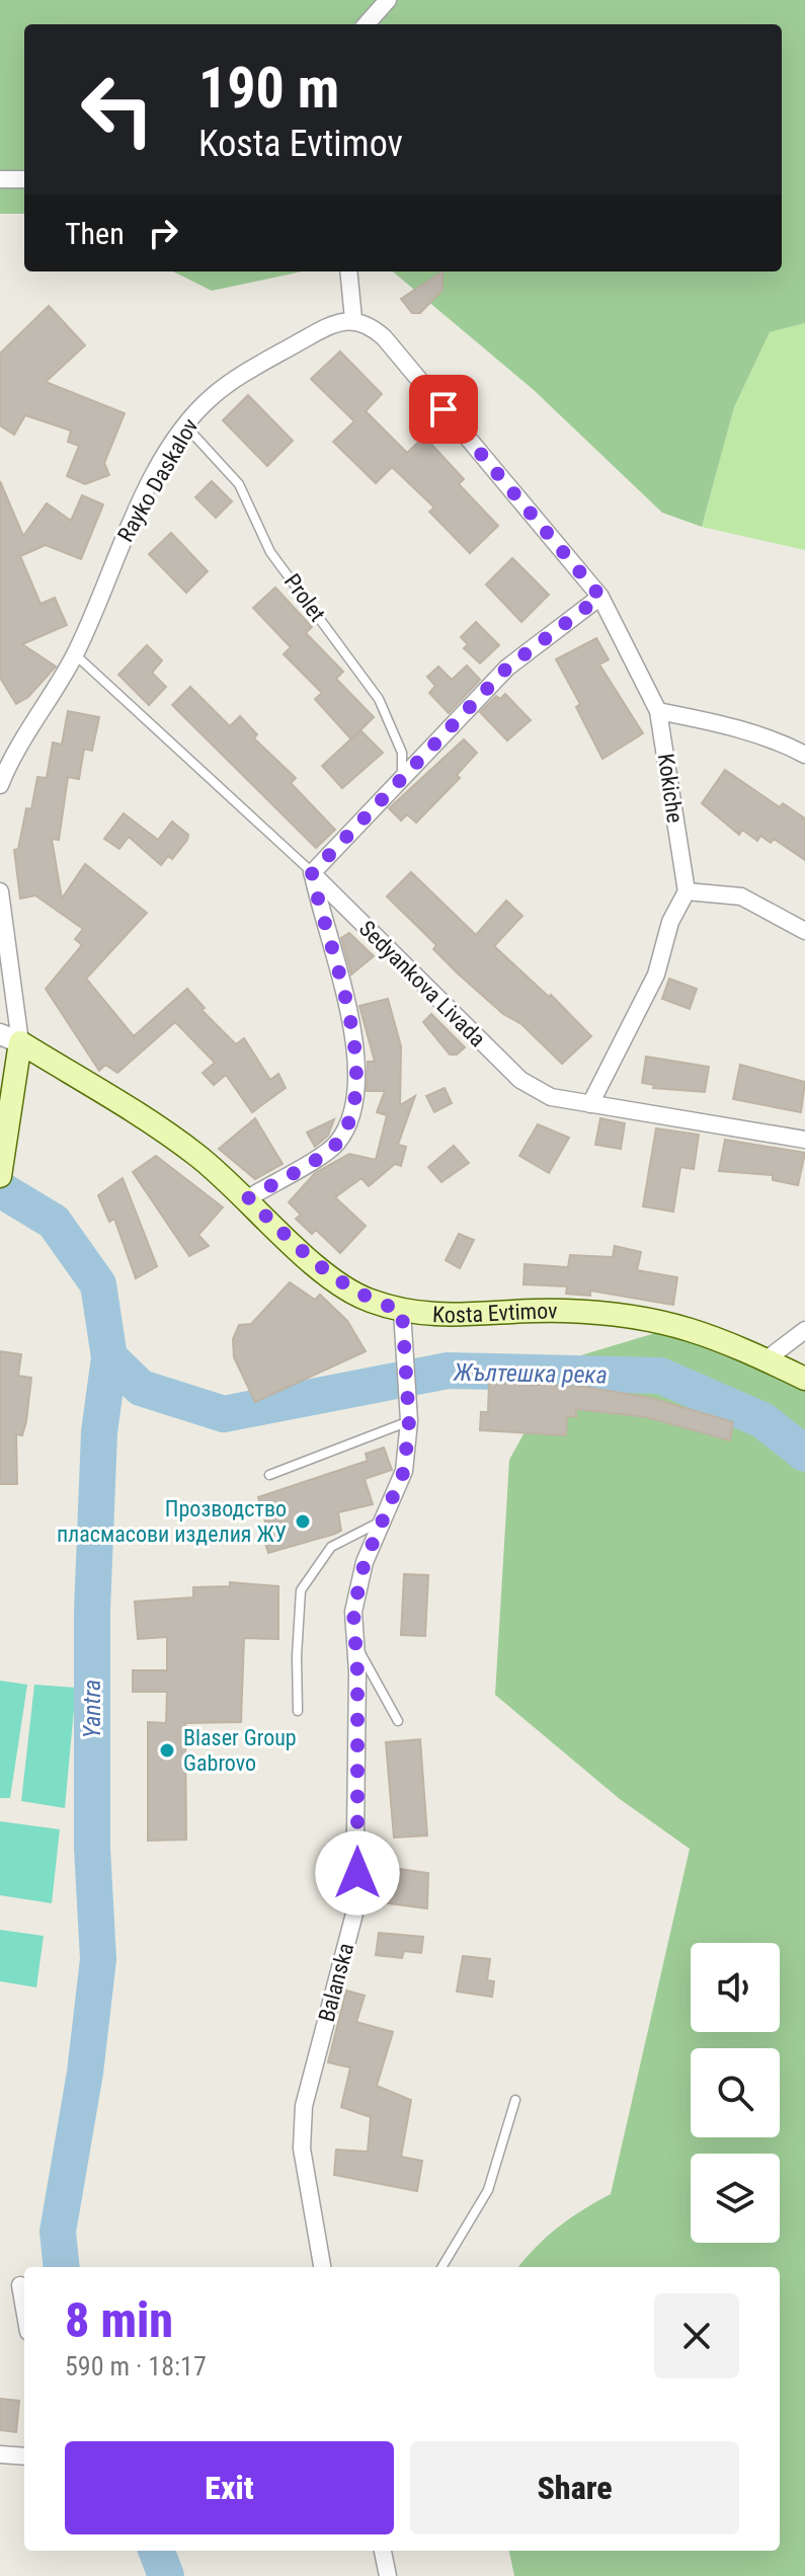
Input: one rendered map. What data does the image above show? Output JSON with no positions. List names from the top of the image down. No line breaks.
{"streets":{"main road":["Kosta Evtimov"],"street":["Rayko Daskalov","Kokiche","Sedyankova Livada","Balanska"],"lane":["Prolet"]},"crossings":[["Rayko Daskalov","Prolet"],["Rayko Daskalov","Sedyankova Livada"],["Kosta Evtimov","Balanska"]],"water":["Жълтешка река","Yantra"],"places":["Прозводство пласмасови изделия ЖУ","Blaser Group Gabrovo"],"page":{"turn":["190 m","Kosta Evtimov"],"then":"Then","heading":["8 min","590 m · 18:17"],"buttons":["Exit","Share"]}}
